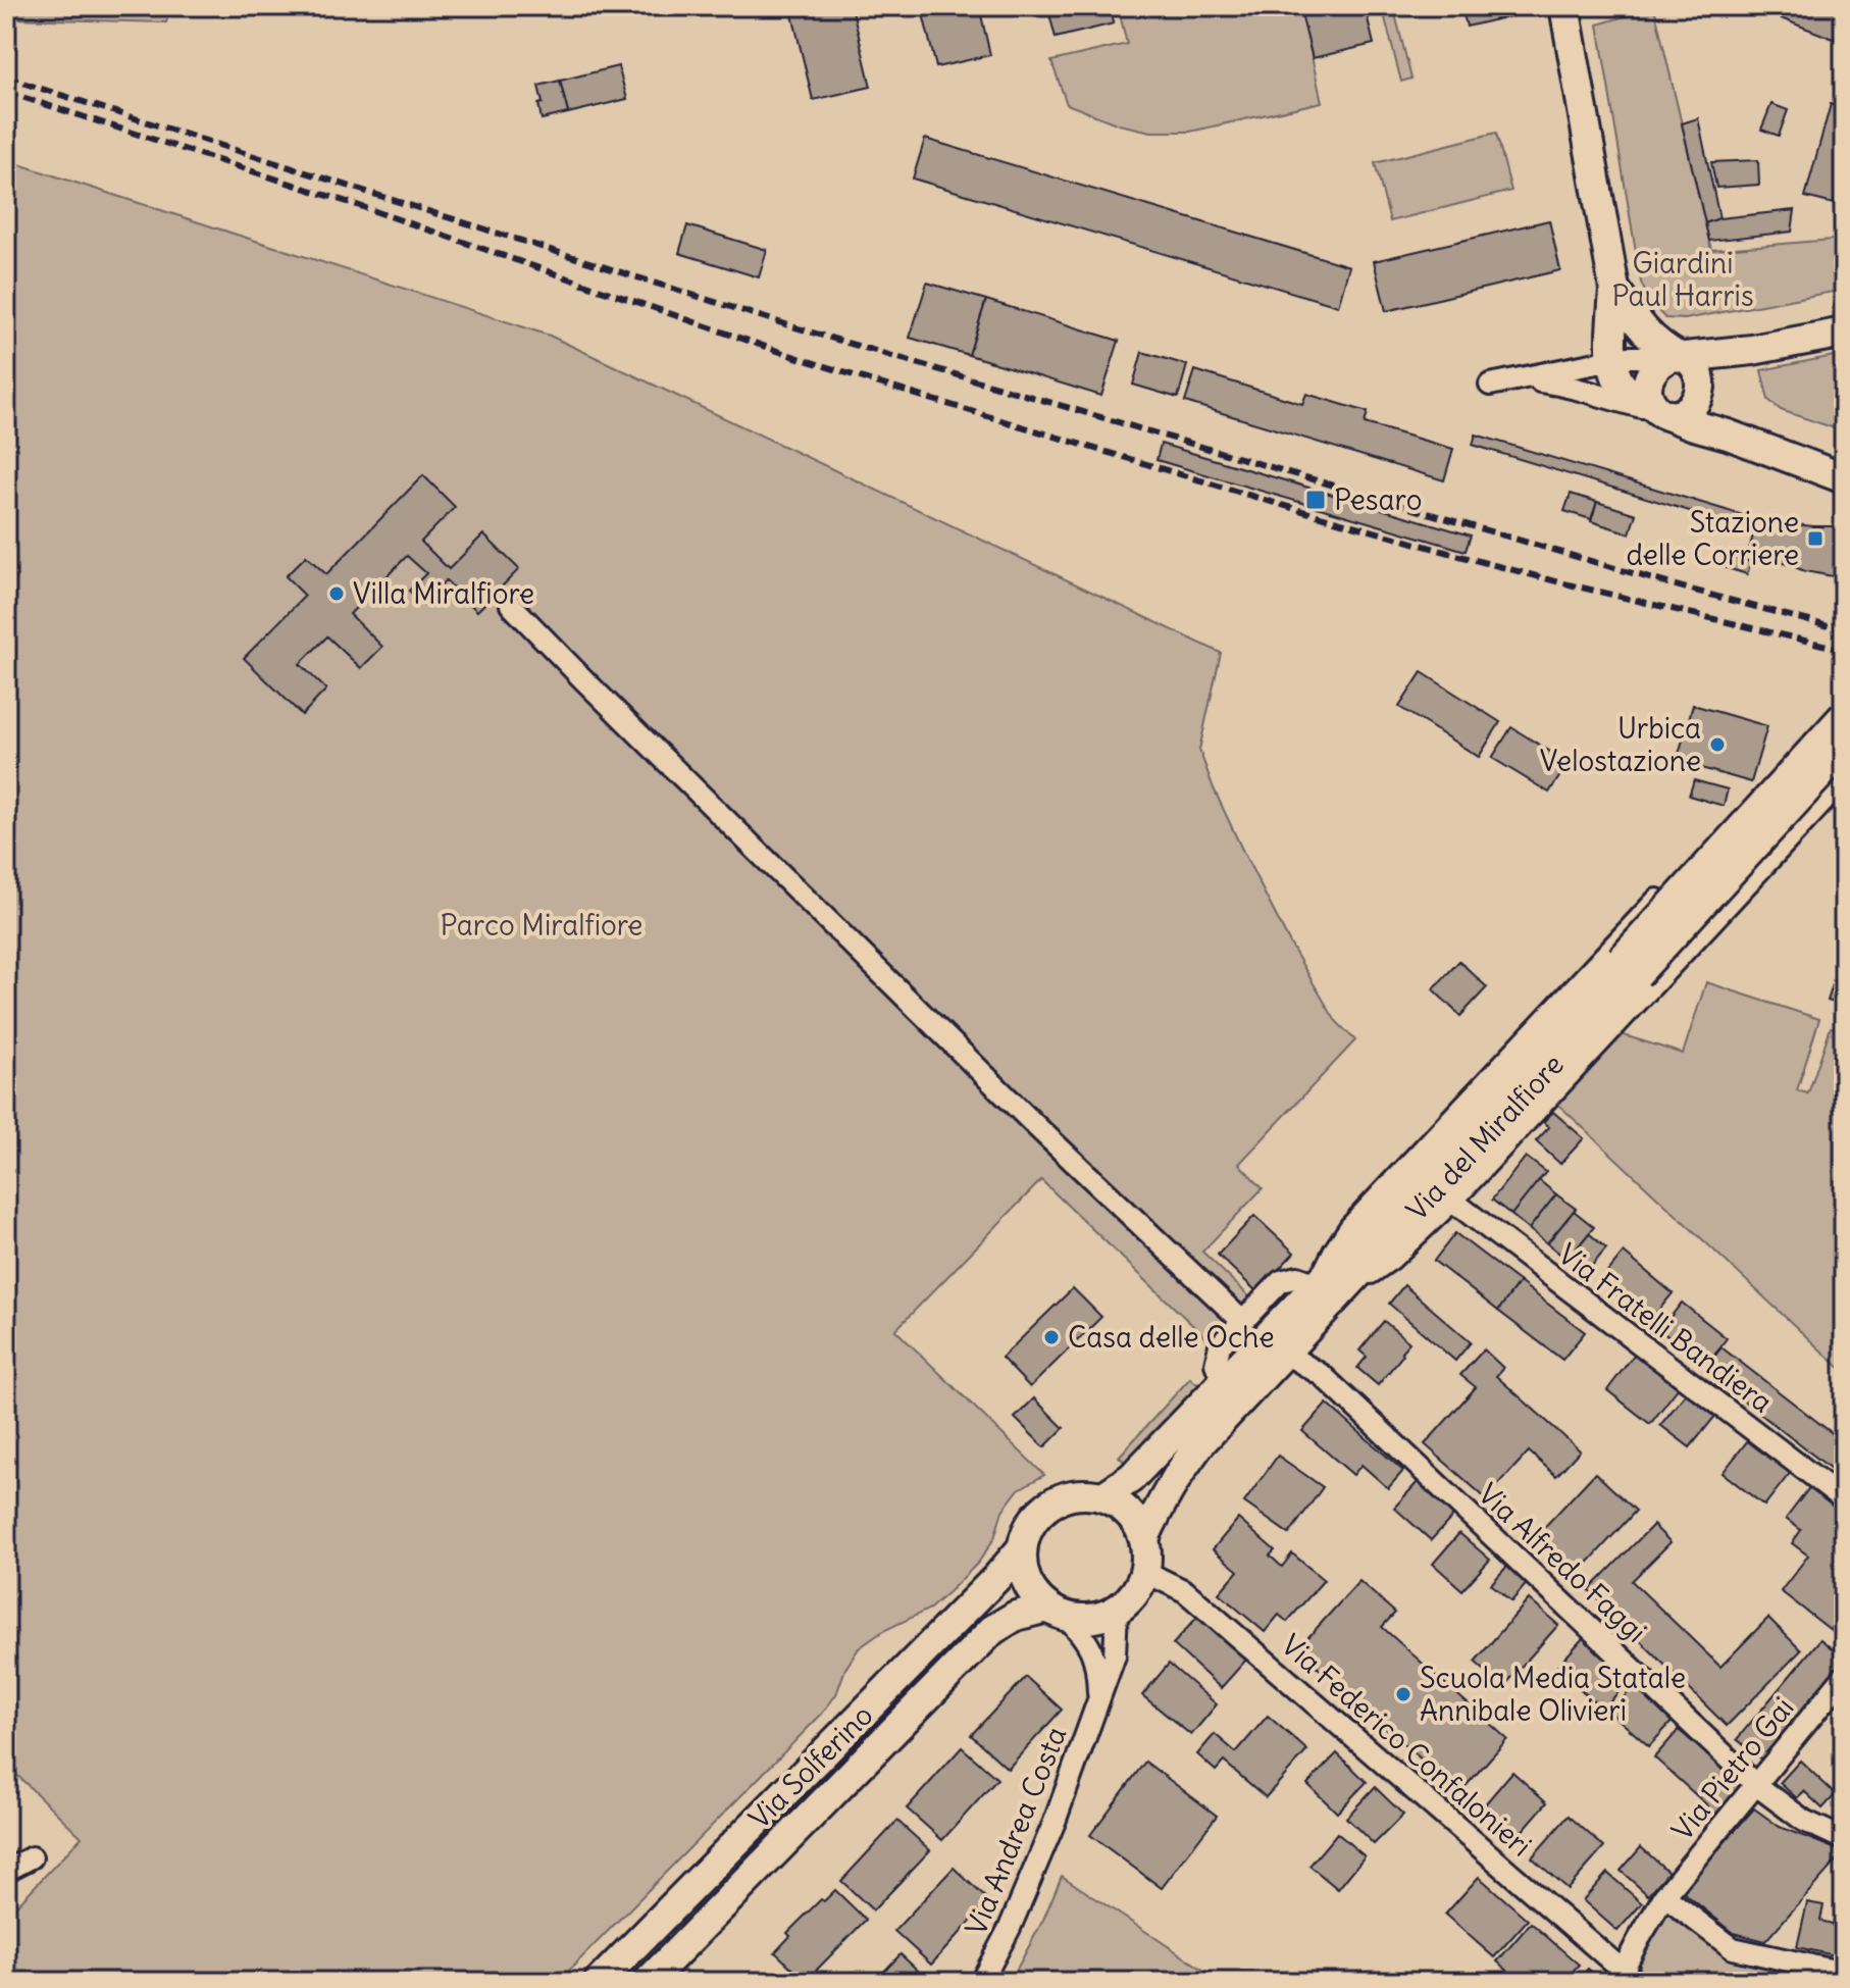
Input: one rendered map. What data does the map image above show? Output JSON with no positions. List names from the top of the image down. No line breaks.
{"streets":{"main road":["Via del Miralfiore","Via Solferino"],"street":["Via Fratelli Bandiera","Via Alfredo Faggi","Via Federico Confalonieri","Via Pietro Gai","Via Andrea Costa"]},"crossings":[["Via del Miralfiore","Via Alfredo Faggi"],["Via del Miralfiore","Via Federico Confalonieri"],["Via del Miralfiore","Via Solferino"],["Via del Miralfiore","Via Andrea Costa"],["Via Alfredo Faggi","Via Pietro Gai"],["Via Federico Confalonieri","Via Solferino"],["Via Federico Confalonieri","Via Pietro Gai"],["Via Federico Confalonieri","Via Andrea Costa"],["Via Solferino","Via Andrea Costa"]],"parks":["Giardini Paul Harris","Parco Miralfiore"],"places":{"transit":["Pesaro","Stazione delle Corriere"],"other":["Villa Miralfiore","Urbica Velostazione","Casa delle Oche","Scuola Media Statale Annibale Olivieri"]}}
